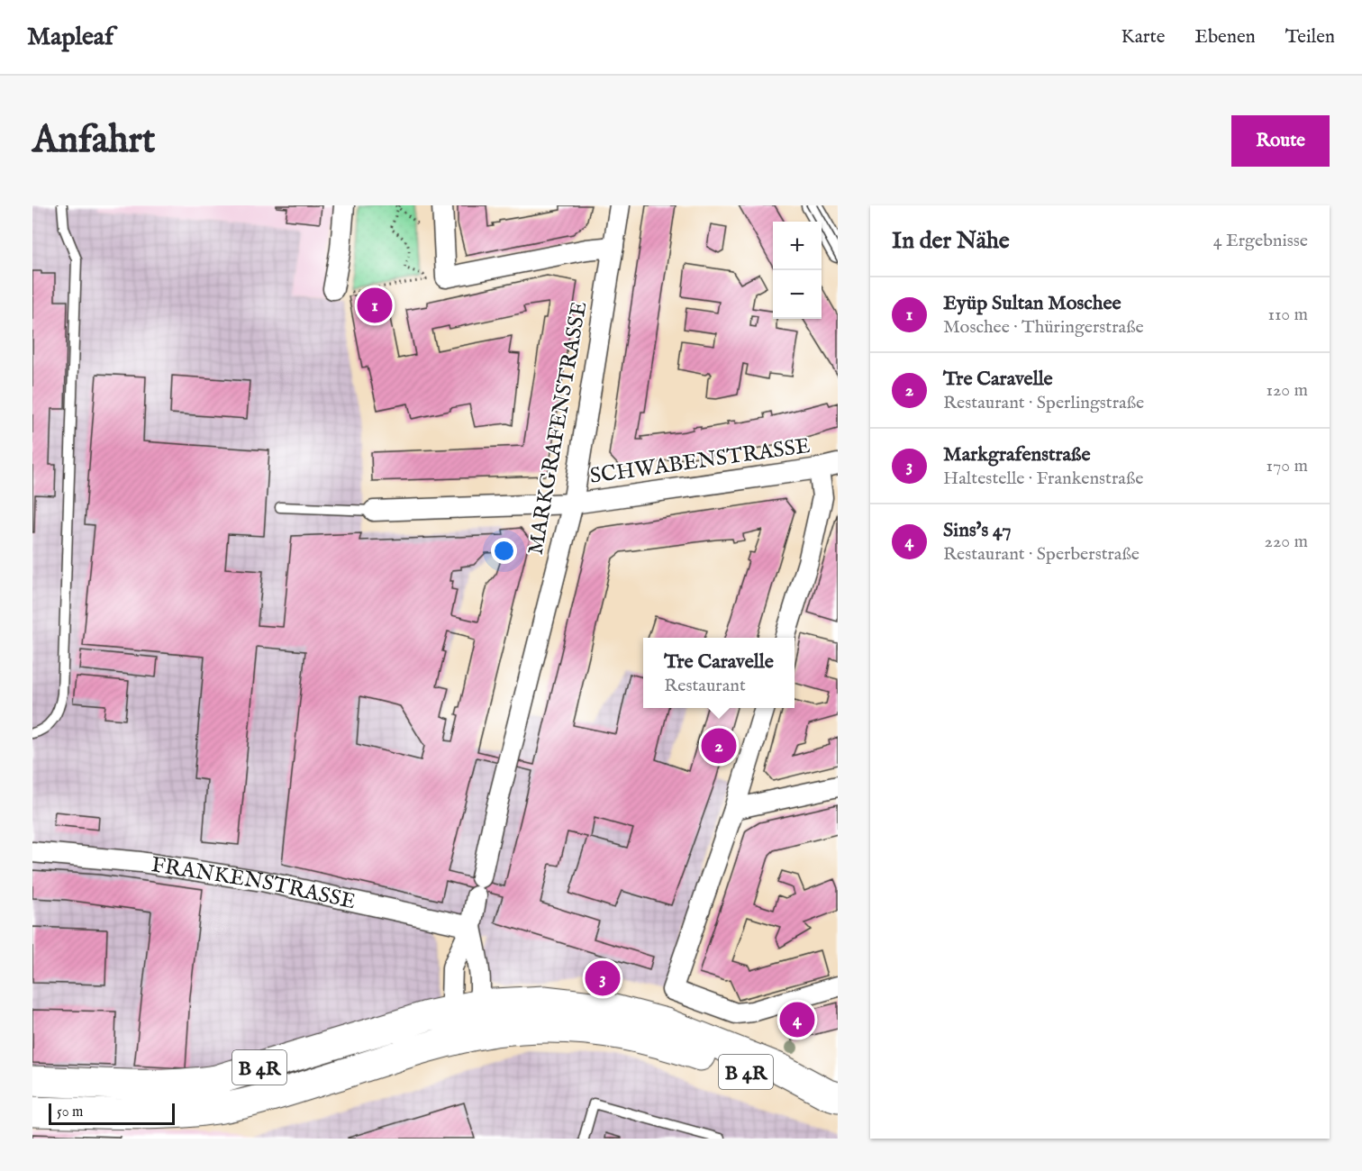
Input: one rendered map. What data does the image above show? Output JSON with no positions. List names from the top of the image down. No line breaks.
{"streets":{"main road":["B 4R"],"street":["MARKGRAFENSTRASSE","SCHWABENSTRASSE","FRANKENSTRASSE"]},"crossings":[["MARKGRAFENSTRASSE","SCHWABENSTRASSE"],["MARKGRAFENSTRASSE","FRANKENSTRASSE"],["MARKGRAFENSTRASSE","B 4R"]],"scale_bar":"50 m","page":{"header":"Mapleaf","nav":["Karte","Ebenen","Teilen"],"buttons":"Route","title":"Anfahrt","heading":["In der Nähe","4 Ergebnisse"],"map_buttons":["+","−"],"list":[{"mark":"1","name":"Eyüp Sultan Moschee","note":"Moschee · Thüringerstraße","value":"110 m"},{"mark":"2","name":"Tre Caravelle","note":"Restaurant · Sperlingstraße","value":"120 m"},{"mark":"3","name":"Markgrafenstraße","note":"Haltestelle · Frankenstraße","value":"170 m"},{"mark":"4","name":"Sins's 47","note":"Restaurant · Sperberstraße","value":"220 m"}],"pins":["1","2","3","4"],"popup":["Tre Caravelle","Restaurant"],"scale":"50 m"}}
